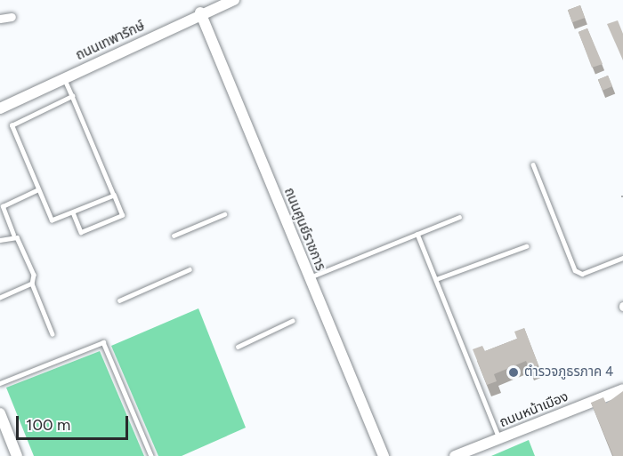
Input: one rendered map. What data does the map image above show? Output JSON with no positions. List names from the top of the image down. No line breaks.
{"streets":{"street":["ถนนเทพารักษ์","ถนนศูนย์ราชการ","ถนนหน้าเมือง"]},"crossings":[["ถนนเทพารักษ์","ถนนศูนย์ราชการ"]],"places":["ตำรวจภูธรภาค 4"],"scale_bar":"100 m"}
